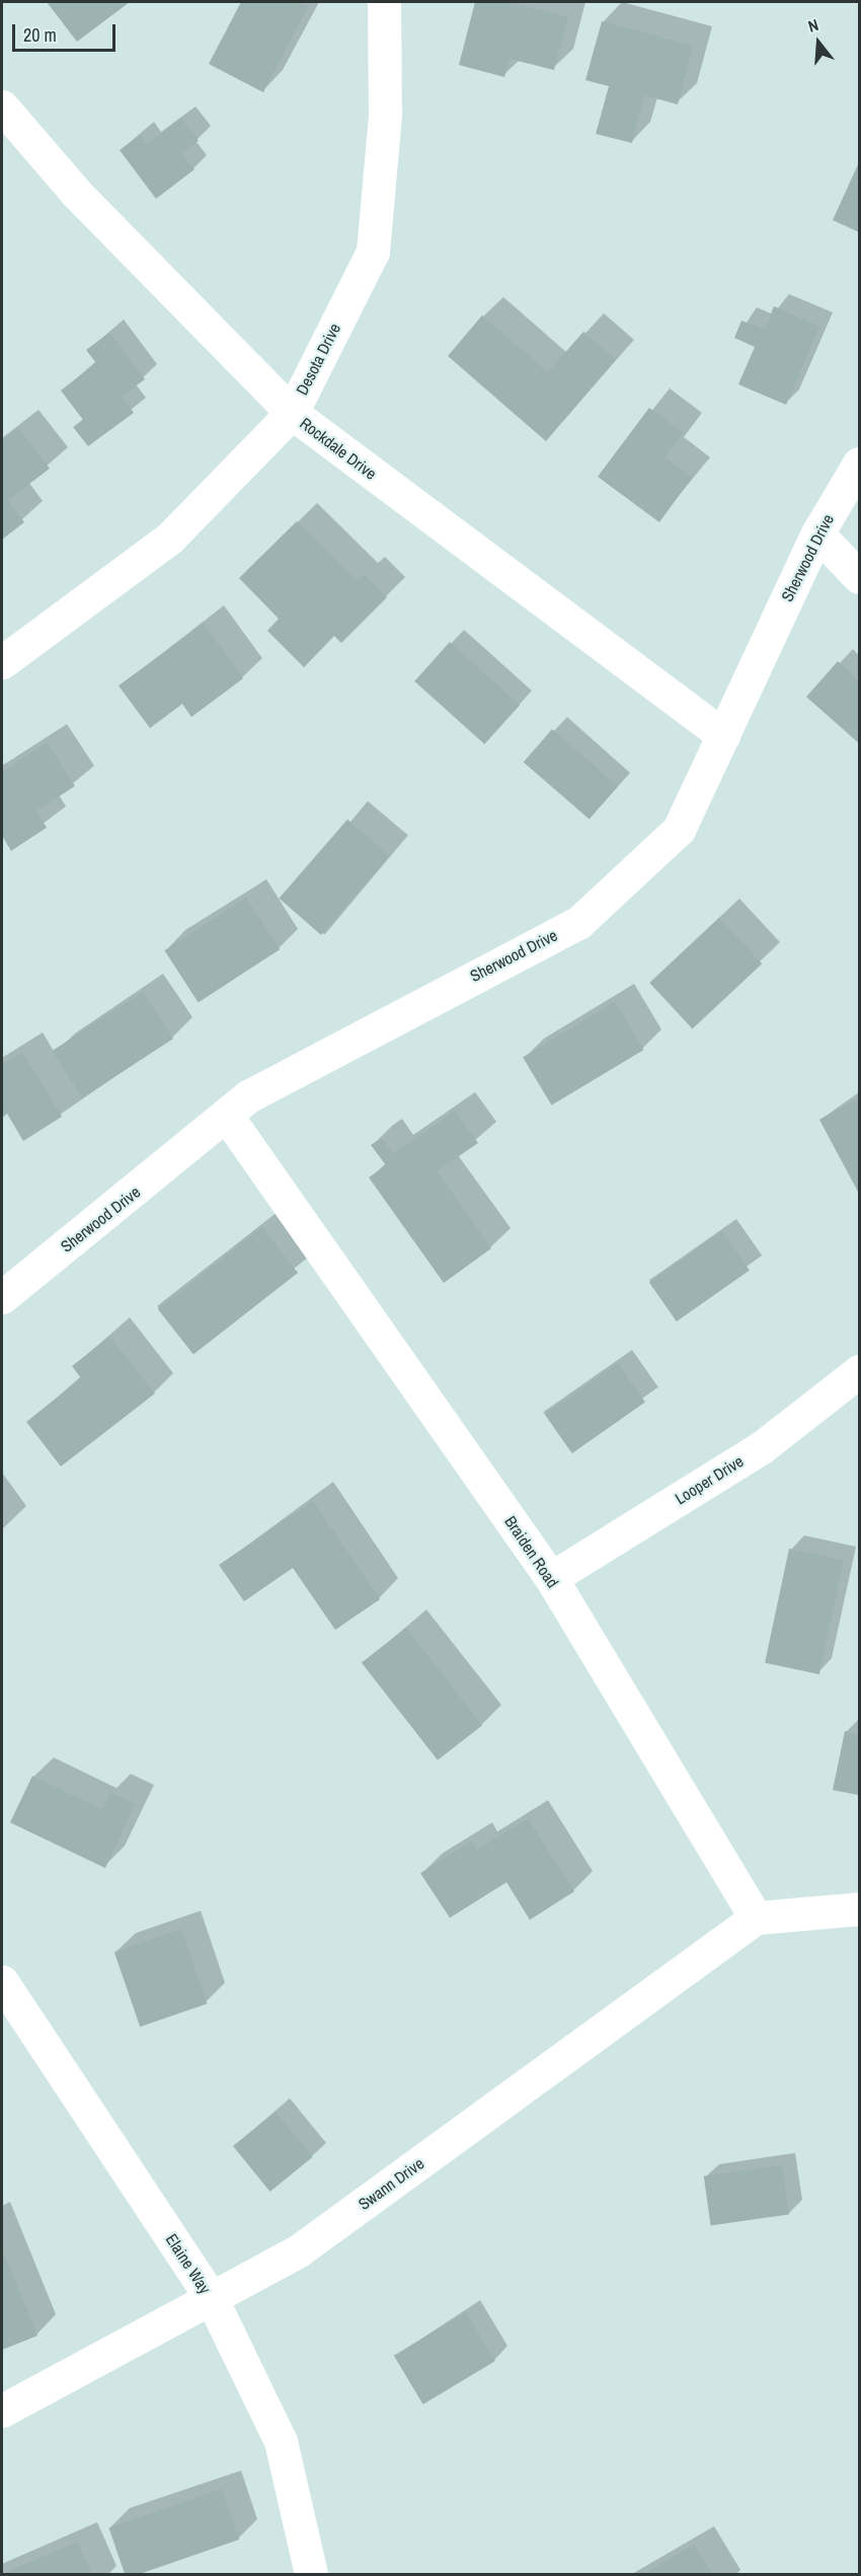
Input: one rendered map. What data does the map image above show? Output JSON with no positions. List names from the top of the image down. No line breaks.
{"streets":{"street":["Desota Drive","Rockdale Drive","Sherwood Drive","Looper Drive","Braiden Road","Swann Drive","Elaine Way"]},"crossings":[["Desota Drive","Rockdale Drive"],["Rockdale Drive","Sherwood Drive"],["Sherwood Drive","Braiden Road"],["Looper Drive","Braiden Road"],["Braiden Road","Swann Drive"],["Swann Drive","Elaine Way"]],"scale_bar":"20 m","north":"top"}
